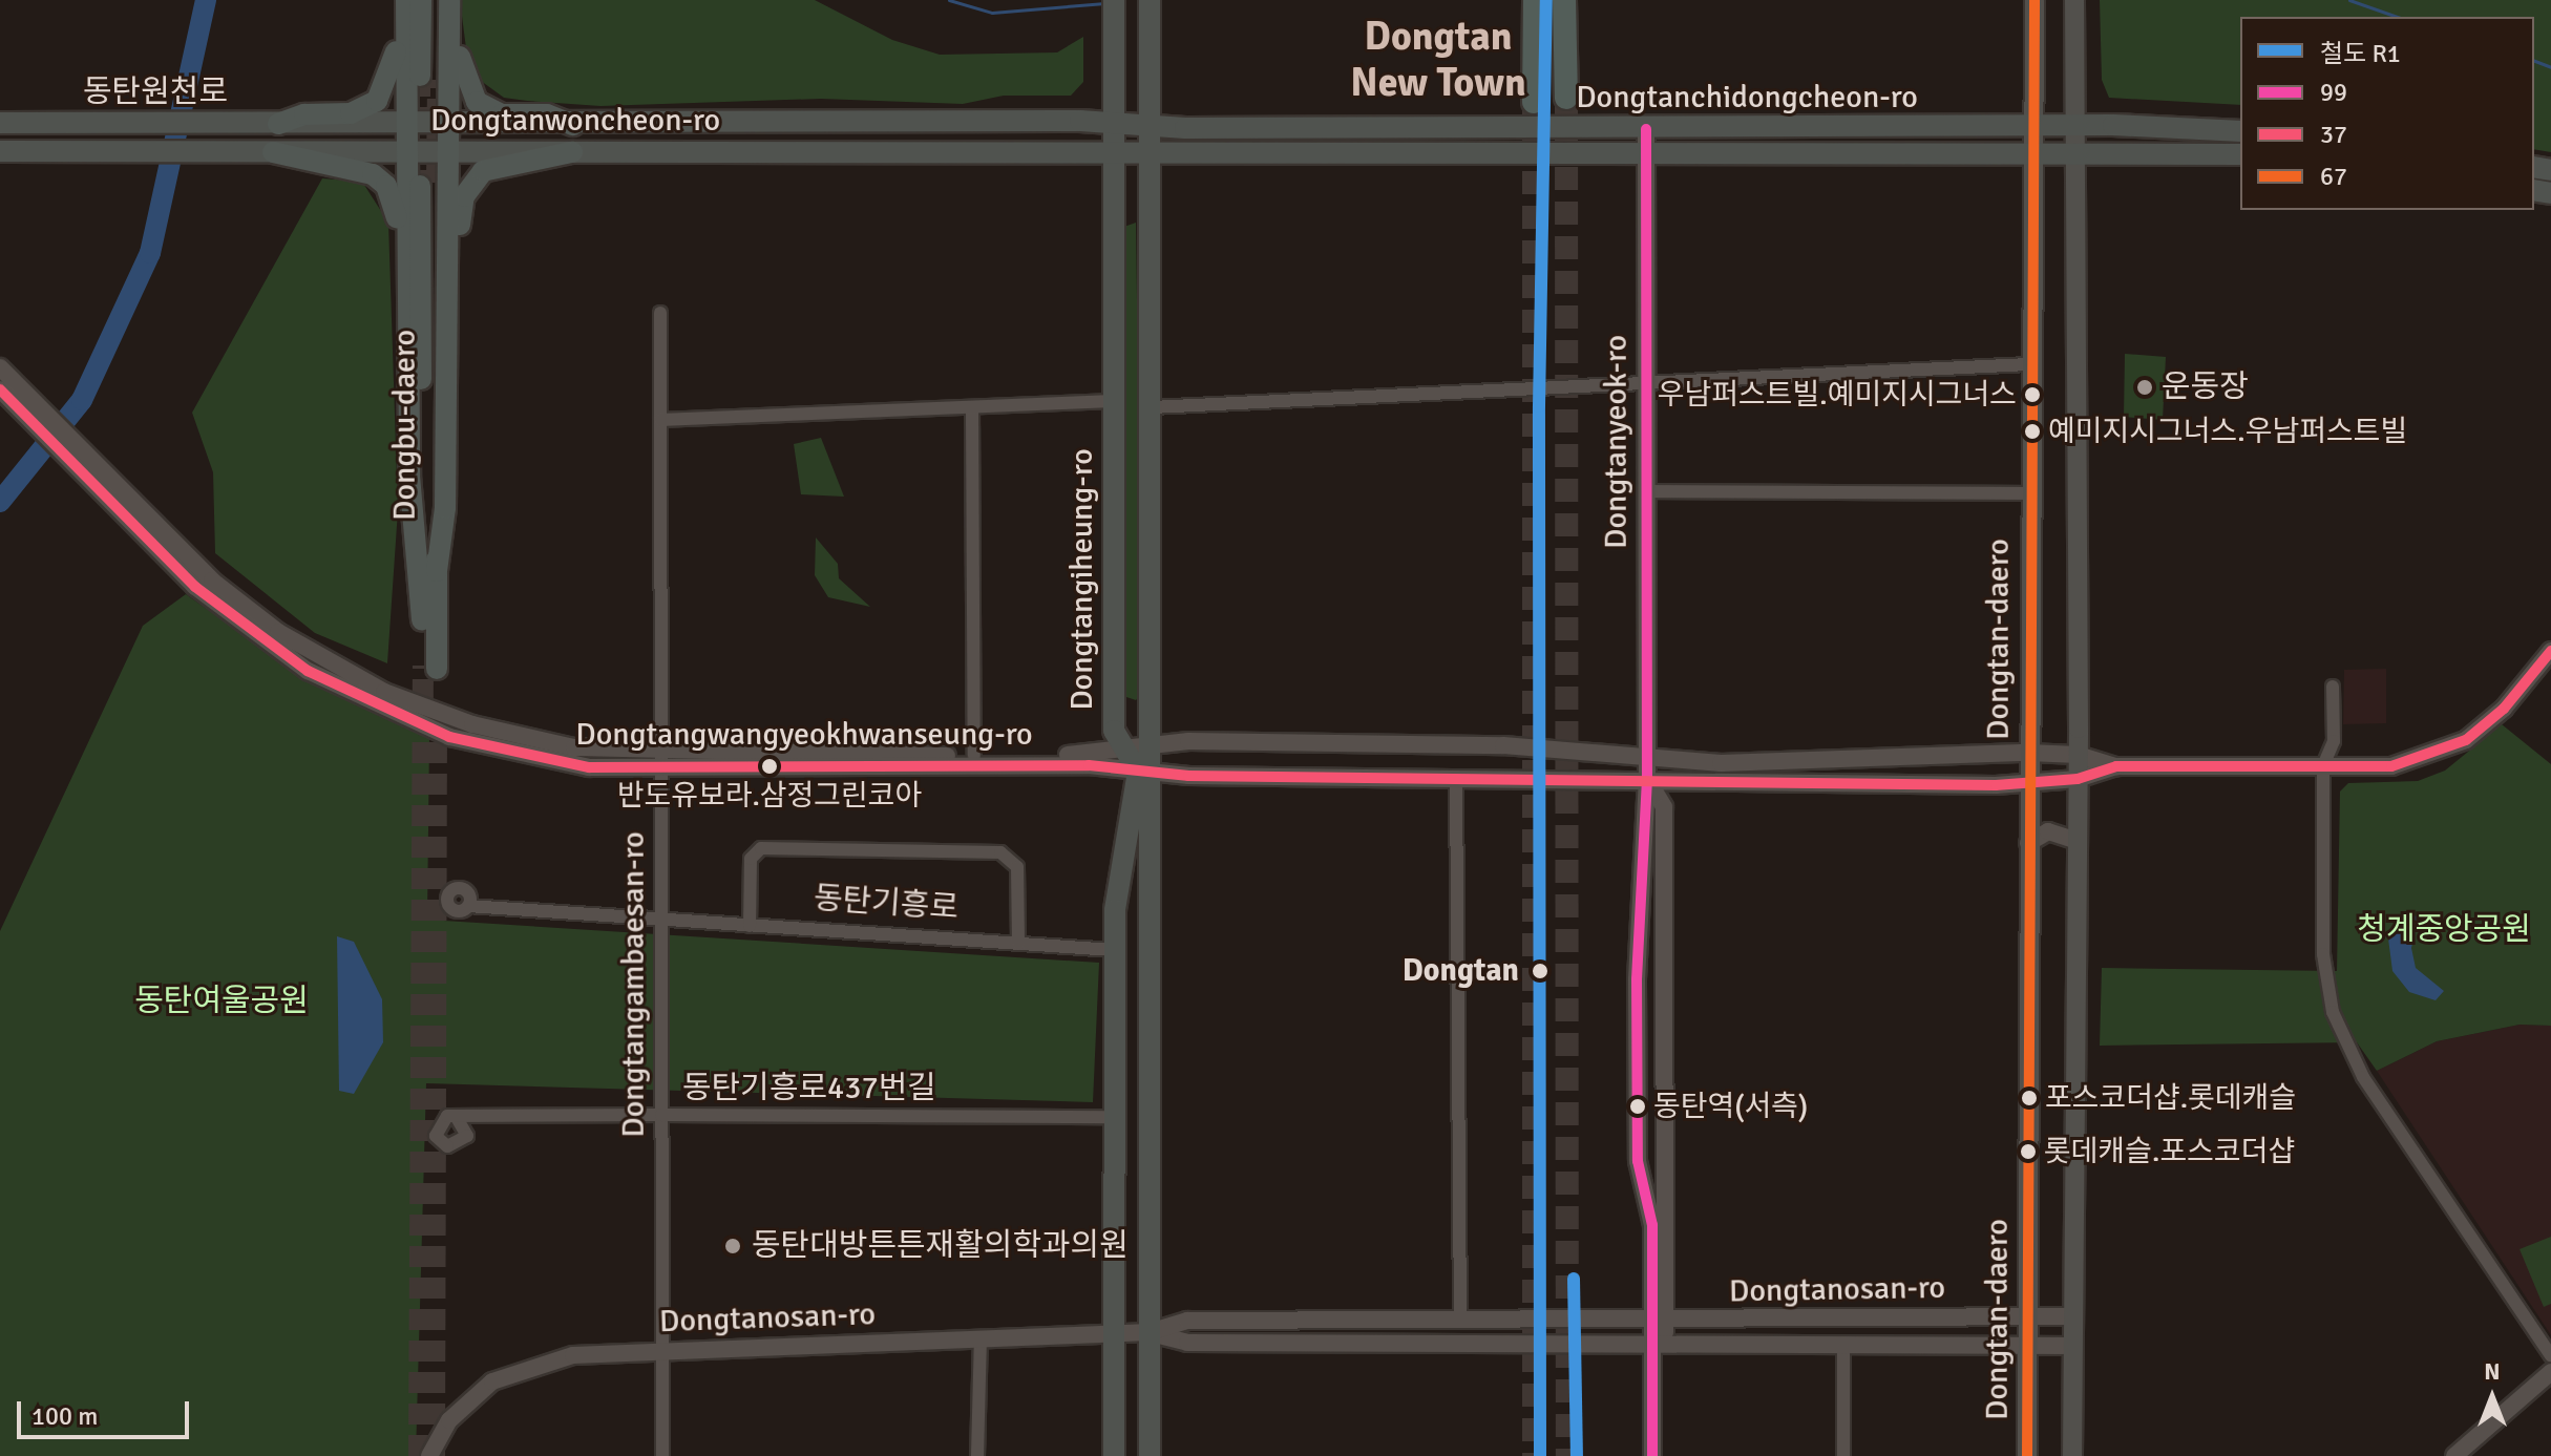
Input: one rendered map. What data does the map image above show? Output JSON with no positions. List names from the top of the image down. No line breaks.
{"streets":{"highway":["Dongbu-daero"],"main road":["동탄원천로","Dongtanchidongcheon-ro","Dongtanwoncheon-ro","Dongtangiheung-ro","Dongtan-daero"],"street":["Dongtanyeok-ro","Dongtangwangyeokhwanseung-ro","동탄기흥로","Dongtangambaesan-ro","동탄기흥로437번길","Dongtanosan-ro"]},"crossings":[["동탄원천로","Dongtanwoncheon-ro"],["Dongtanchidongcheon-ro","Dongtanwoncheon-ro"],["Dongtanchidongcheon-ro","Dongtanyeok-ro"],["Dongtanchidongcheon-ro","Dongtangiheung-ro"],["Dongtanchidongcheon-ro","Dongtan-daero"],["Dongtanwoncheon-ro","Dongtangiheung-ro"],["Dongtanyeok-ro","Dongtangwangyeokhwanseung-ro"],["Dongtanyeok-ro","Dongtanosan-ro"],["Dongtangiheung-ro","Dongtangwangyeokhwanseung-ro"],["Dongtangiheung-ro","동탄기흥로"],["Dongtangiheung-ro","동탄기흥로437번길"],["Dongtangiheung-ro","Dongtanosan-ro"],["Dongtan-daero","Dongtanosan-ro"],["Dongtangwangyeokhwanseung-ro","Dongtangambaesan-ro"],["동탄기흥로","Dongtangambaesan-ro"],["Dongtangambaesan-ro","동탄기흥로437번길"],["Dongtangambaesan-ro","Dongtanosan-ro"]],"districts":["Dongtan New Town"],"parks":["청계중앙공원","동탄여울공원"],"places":["운동장","우남퍼스트빌.예미지시그너스","예미지시그너스.우남퍼스트빌","반도유보라.삼정그린코아","Dongtan","포스코더샵.롯데캐슬","동탄역(서측)","롯데캐슬.포스코더샵","동탄대방튼튼재활의학과의원"],"lines":["rail line R1","transit line 67","transit line 99","transit line 37"],"legend":["철도 R1","99","37","67"],"scale_bar":"100 m","north":"top"}
